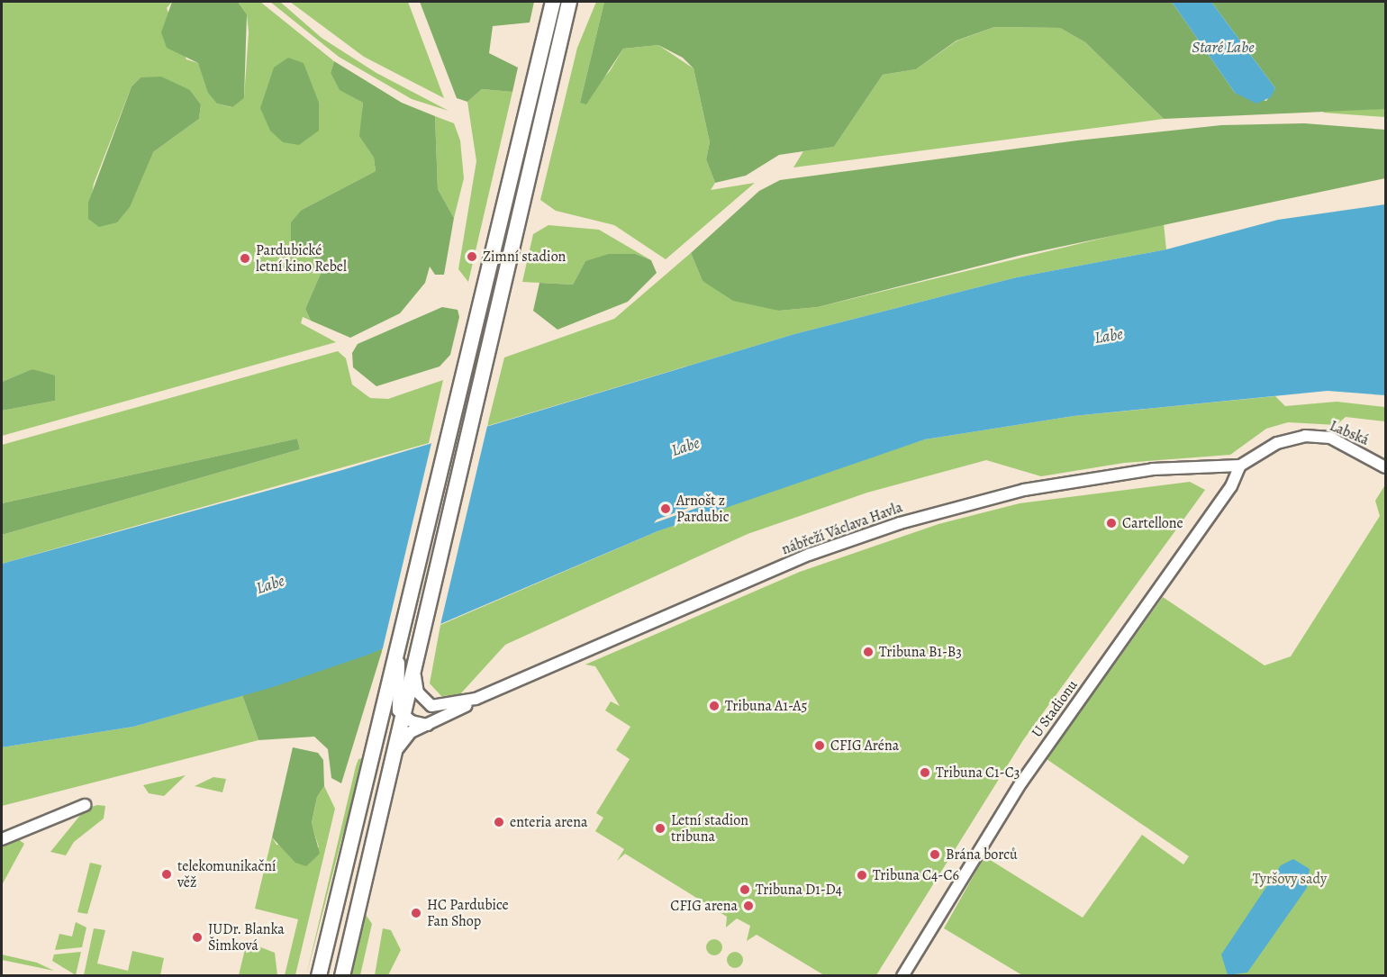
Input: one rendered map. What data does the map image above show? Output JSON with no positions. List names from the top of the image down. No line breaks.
{"streets":{"street":["Labská","nábřeží Václava Havla","U Stadionu"]},"crossings":[["Labská","nábřeží Václava Havla"],["Labská","U Stadionu"],["nábřeží Václava Havla","U Stadionu"]],"water":["Staré Labe","Labe"],"parks":["Tyršovy sady"],"places":["Zimní stadion","Pardubické letní kino Rebel","Arnošt z Pardubic","Cartellone","Tribuna B1-B3","Tribuna A1-A5","CFIG Aréna","Tribuna C1-C3","enteria arena","Letní stadion tribuna","Brána borců","telekomunikační věž","Tribuna C4-C6","Tribuna D1-D4","CFIG arena","HC Pardubice Fan Shop","JUDr. Blanka Šimková"]}
